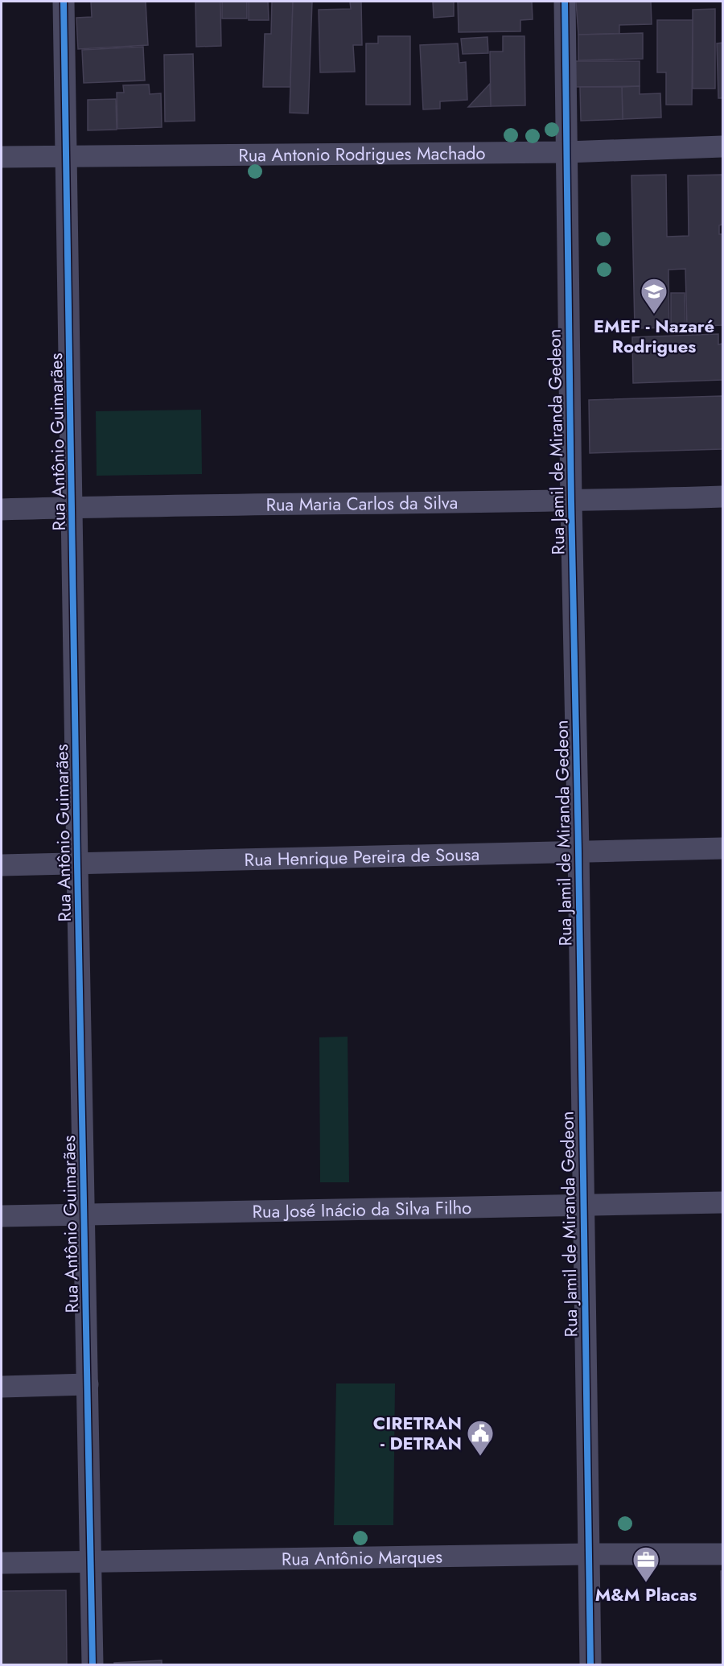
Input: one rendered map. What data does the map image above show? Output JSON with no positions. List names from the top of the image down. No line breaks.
{"streets":{"street":["Rua Antonio Rodrigues Machado","Rua Antônio Guimarães","Rua Jamil de Miranda Gedeon","Rua Maria Carlos da Silva","Rua Henrique Pereira de Sousa","Rua José Inácio da Silva Filho","Rua Antônio Marques"]},"crossings":[["Rua Antonio Rodrigues Machado","Rua Antônio Guimarães"],["Rua Antonio Rodrigues Machado","Rua Jamil de Miranda Gedeon"],["Rua Antônio Guimarães","Rua Maria Carlos da Silva"],["Rua Antônio Guimarães","Rua Henrique Pereira de Sousa"],["Rua Antônio Guimarães","Rua José Inácio da Silva Filho"],["Rua Antônio Guimarães","Rua Antônio Marques"],["Rua Jamil de Miranda Gedeon","Rua Maria Carlos da Silva"],["Rua Jamil de Miranda Gedeon","Rua Henrique Pereira de Sousa"],["Rua Jamil de Miranda Gedeon","Rua José Inácio da Silva Filho"],["Rua Jamil de Miranda Gedeon","Rua Antônio Marques"]],"places":{"school or university":["EMEF - Nazaré Rodrigues"],"public building":["CIRETRAN - DETRAN"],"office":["M&M Placas"]}}
